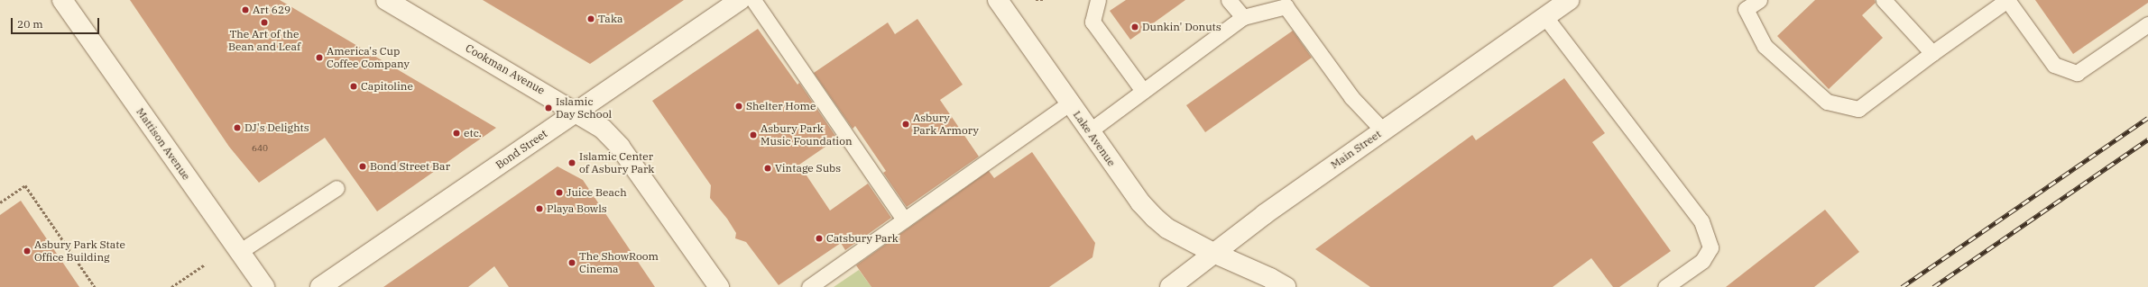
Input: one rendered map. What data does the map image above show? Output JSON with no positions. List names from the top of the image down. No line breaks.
{"streets":{"street":["Cookman Avenue","Lake Avenue","Mattison Avenue","Bond Street","Main Street"]},"crossings":[["Cookman Avenue","Bond Street"],["Lake Avenue","Main Street"]],"places":["Art 629","Taka","The Art of the Bean and Leaf","Dunkin' Donuts","America's Cup Coffee Company","Capitoline","Shelter Home","Islamic Day School","Asbury Park Armory","DJ's Delights","etc.","Asbury Park Music Foundation","Islamic Center of Asbury Park","Bond Street Bar","Vintage Subs","Juice Beach","Playa Bowls","Catsbury Park","Asbury Park State Office Building","The ShowRoom Cinema"],"house_numbers":["640"],"scale_bar":"20 m"}
